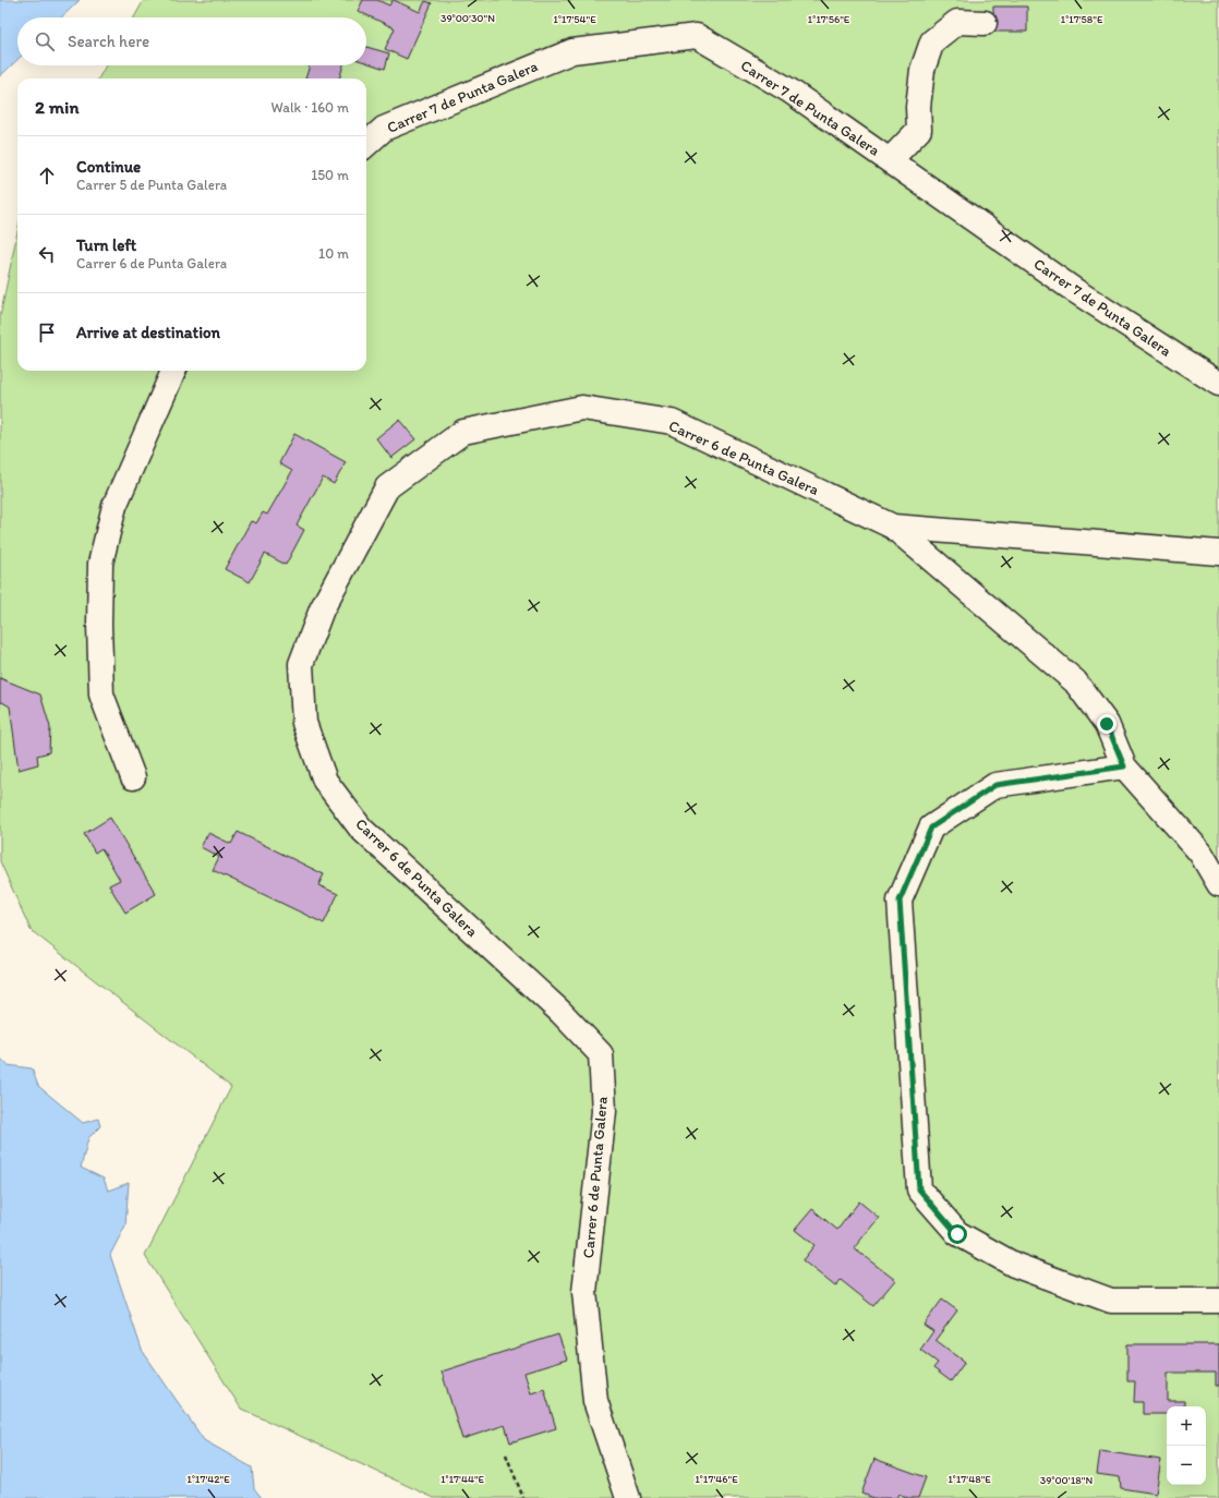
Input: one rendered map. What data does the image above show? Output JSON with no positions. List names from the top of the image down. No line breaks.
{"streets":{"street":["Carrer 7 de Punta Galera","Carrer 6 de Punta Galera"]},"page":{"search":"Search here","heading":["2 min","Walk · 160 m"],"list":[["Continue","Carrer 5 de Punta Galera","150 m"],["Turn left","Carrer 6 de Punta Galera","10 m"],"Arrive at destination"],"map_buttons":["+","−"]},"coordinates":["39°00'30\"N","1°17'54\"E","1°17'56\"E","1°17'58\"E","1°17'42\"E","1°17'44\"E","1°17'46\"E","1°17'48\"E","39°00'18\"N"]}
